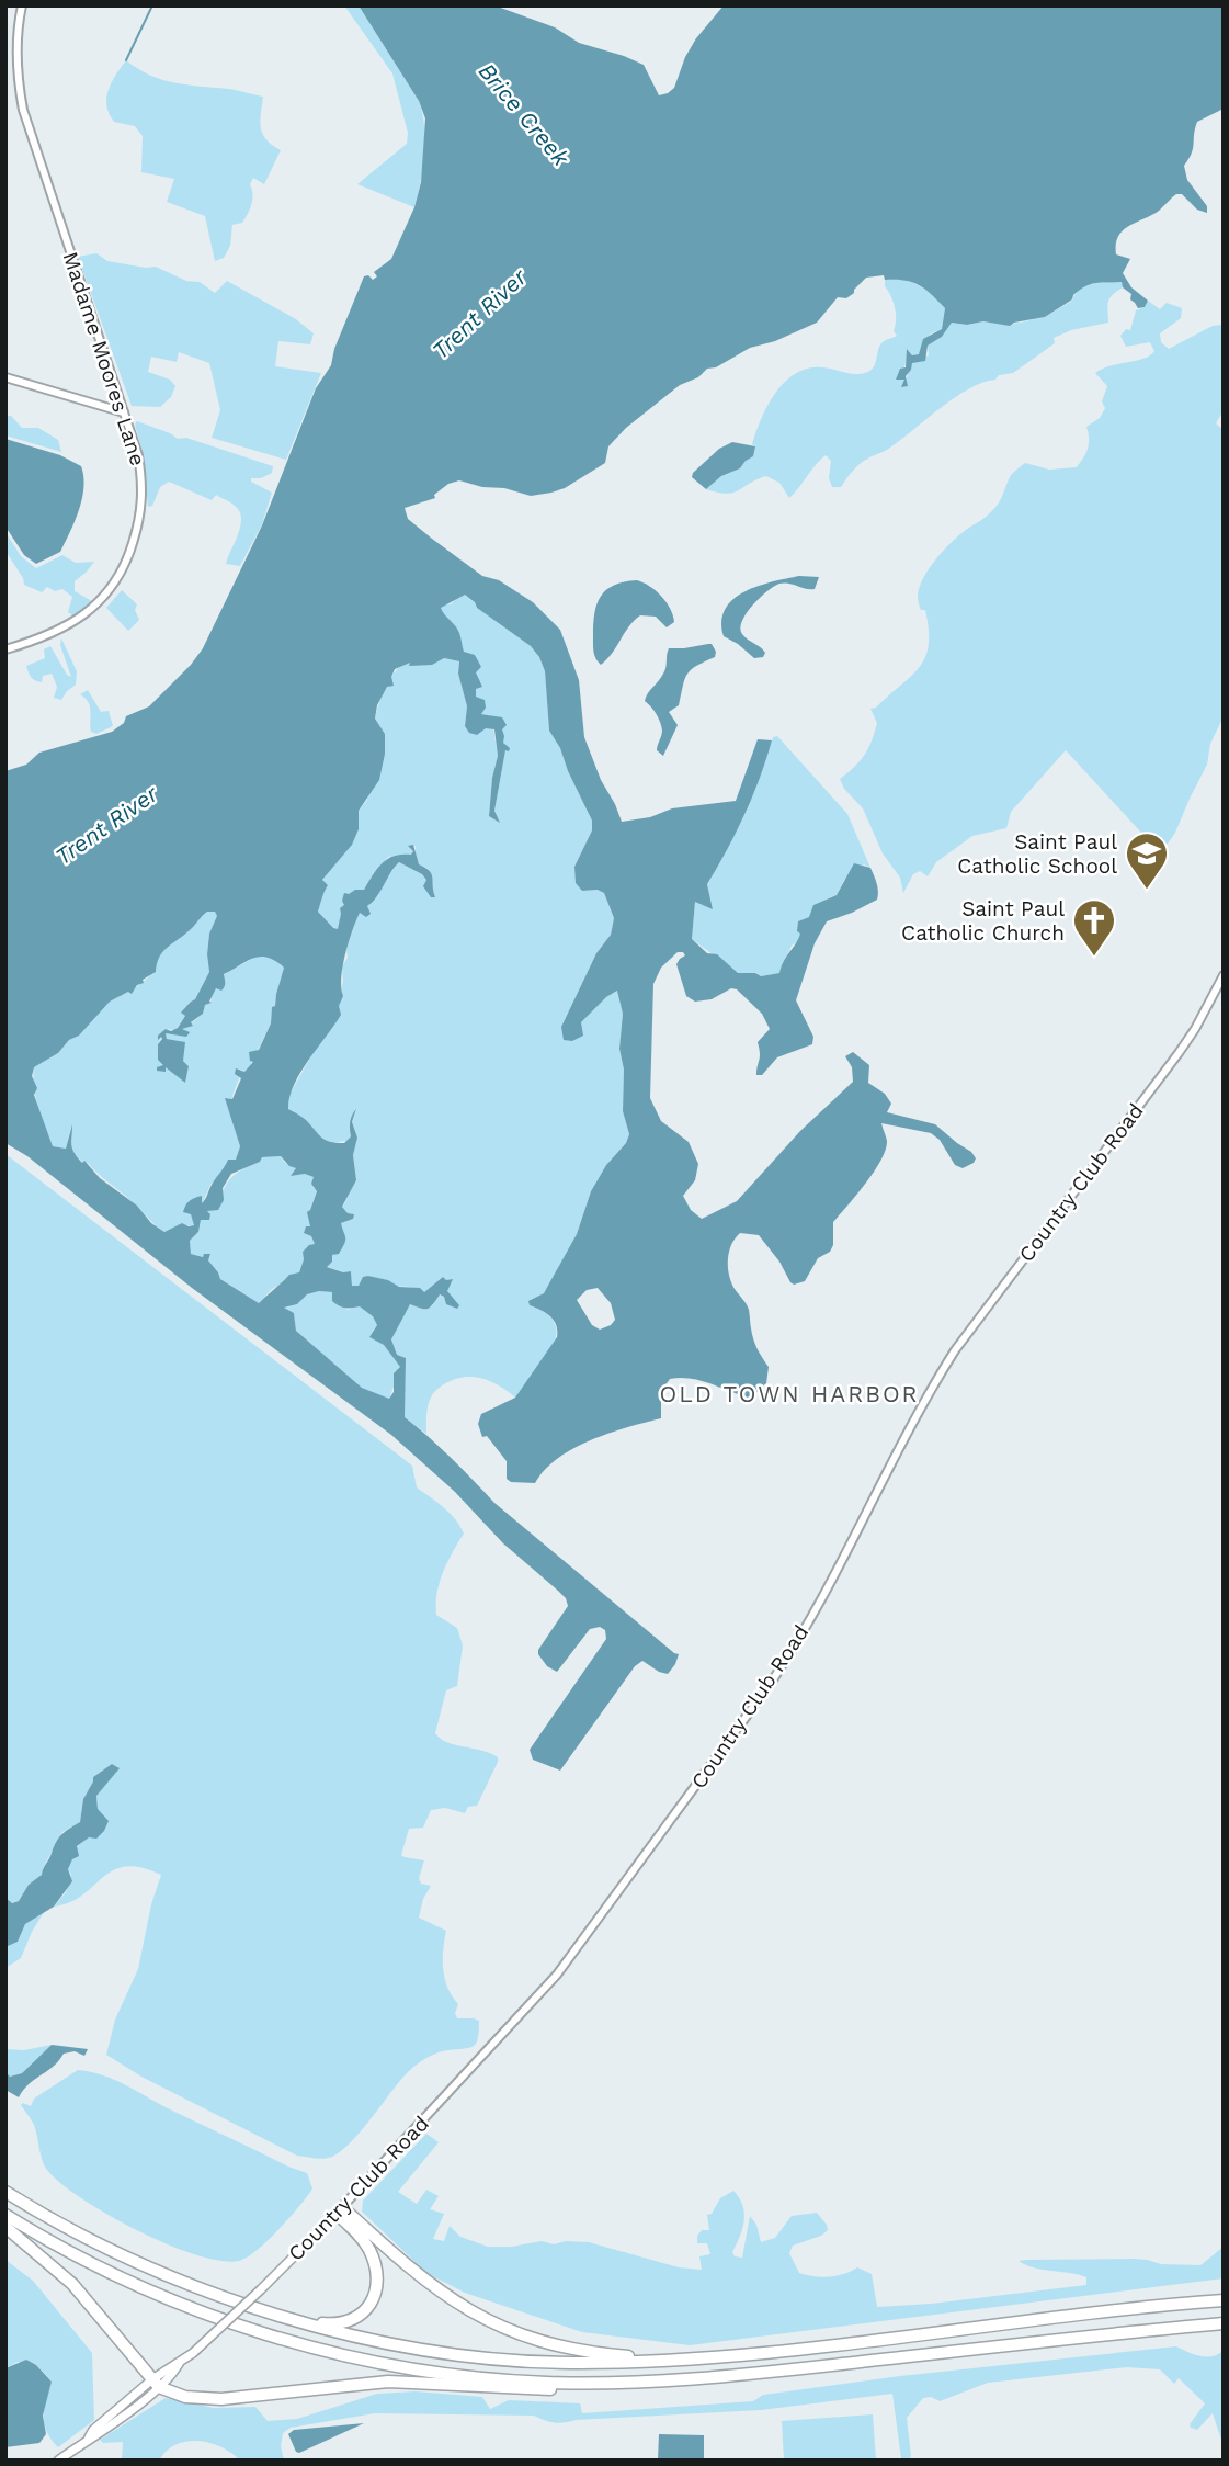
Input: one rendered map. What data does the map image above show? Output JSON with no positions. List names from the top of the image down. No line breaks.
{"streets":{"main road":["Country Club Road"],"street":["Madame Moores Lane"]},"districts":["OLD TOWN HARBOR"],"water":["Brice Creek","Trent River"],"places":{"school or university":["Saint Paul Catholic School"],"church":["Saint Paul Catholic Church"]}}
